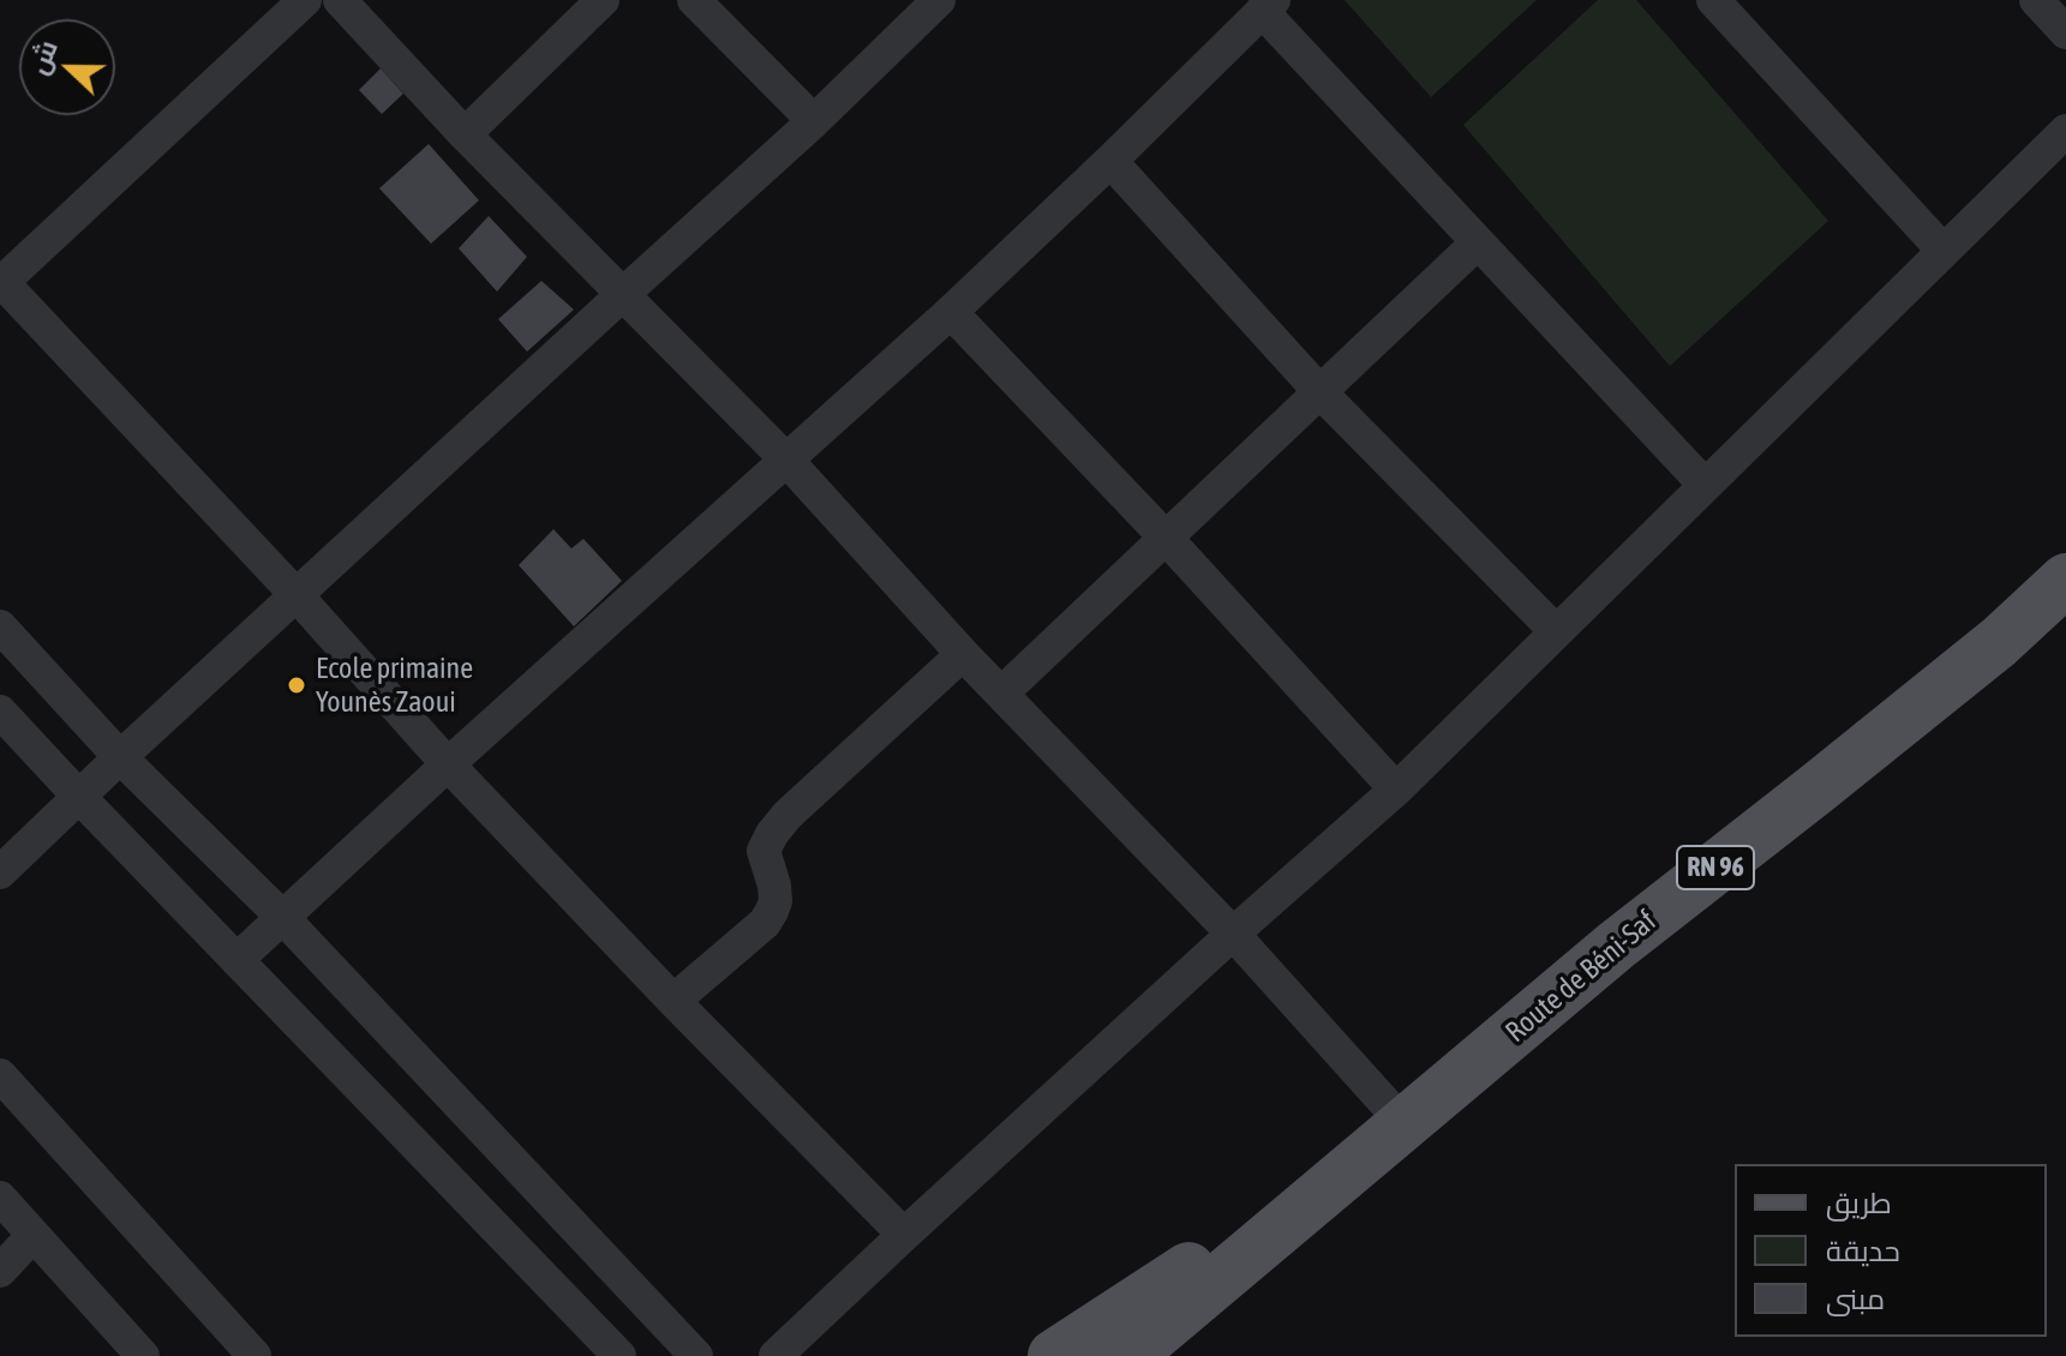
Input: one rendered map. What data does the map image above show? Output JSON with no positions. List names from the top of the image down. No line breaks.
{"streets":{"main road":["RN 96","Route de Béni-Saf"]},"places":["Ecole primaine Younès Zaoui"],"legend":["طريق","حديقة","مبنى"],"north":"left"}
